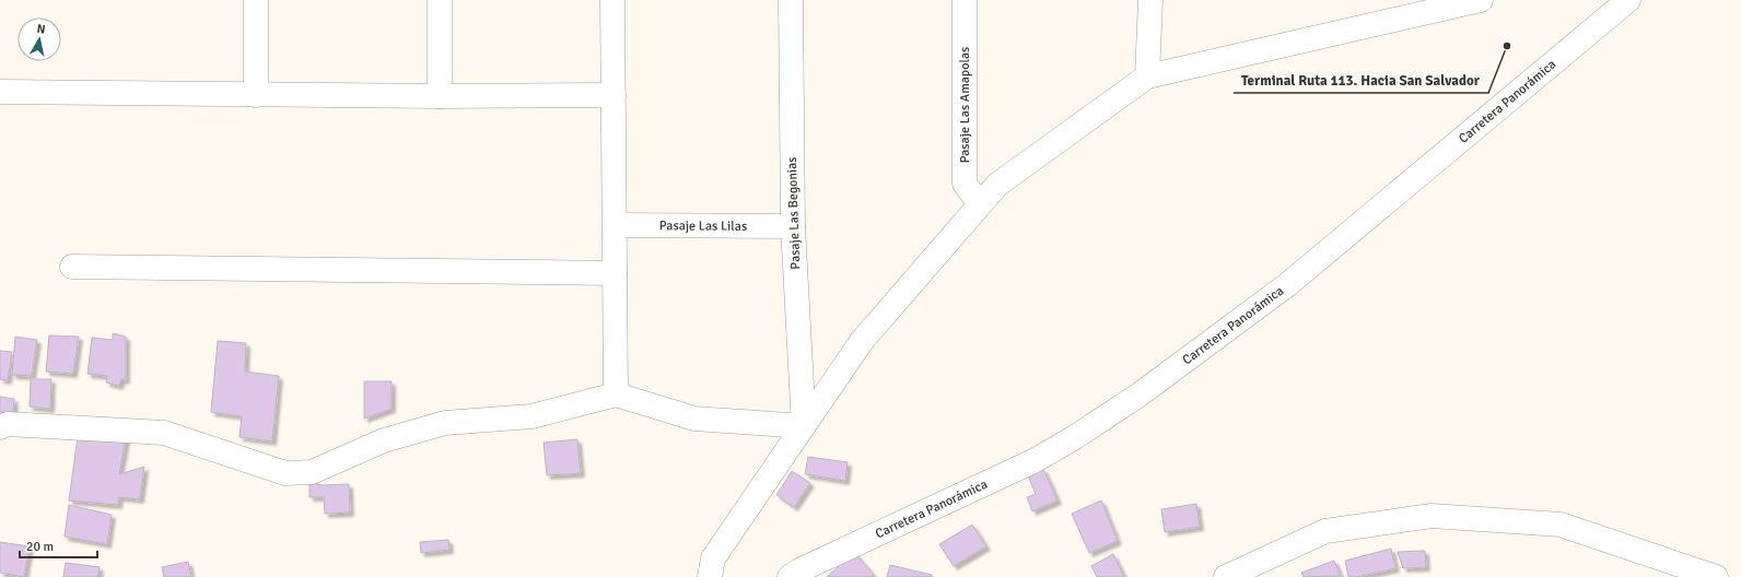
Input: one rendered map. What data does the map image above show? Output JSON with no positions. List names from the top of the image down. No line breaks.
{"streets":{"street":["Carretera Panorámica","Pasaje Las Amapolas","Pasaje Las Begonias","Pasaje Las Lilas"]},"crossings":[["Pasaje Las Begonias","Pasaje Las Lilas"]],"places":["Terminal Ruta 113. Hacia San Salvador"],"scale_bar":"20 m","north":"top"}
